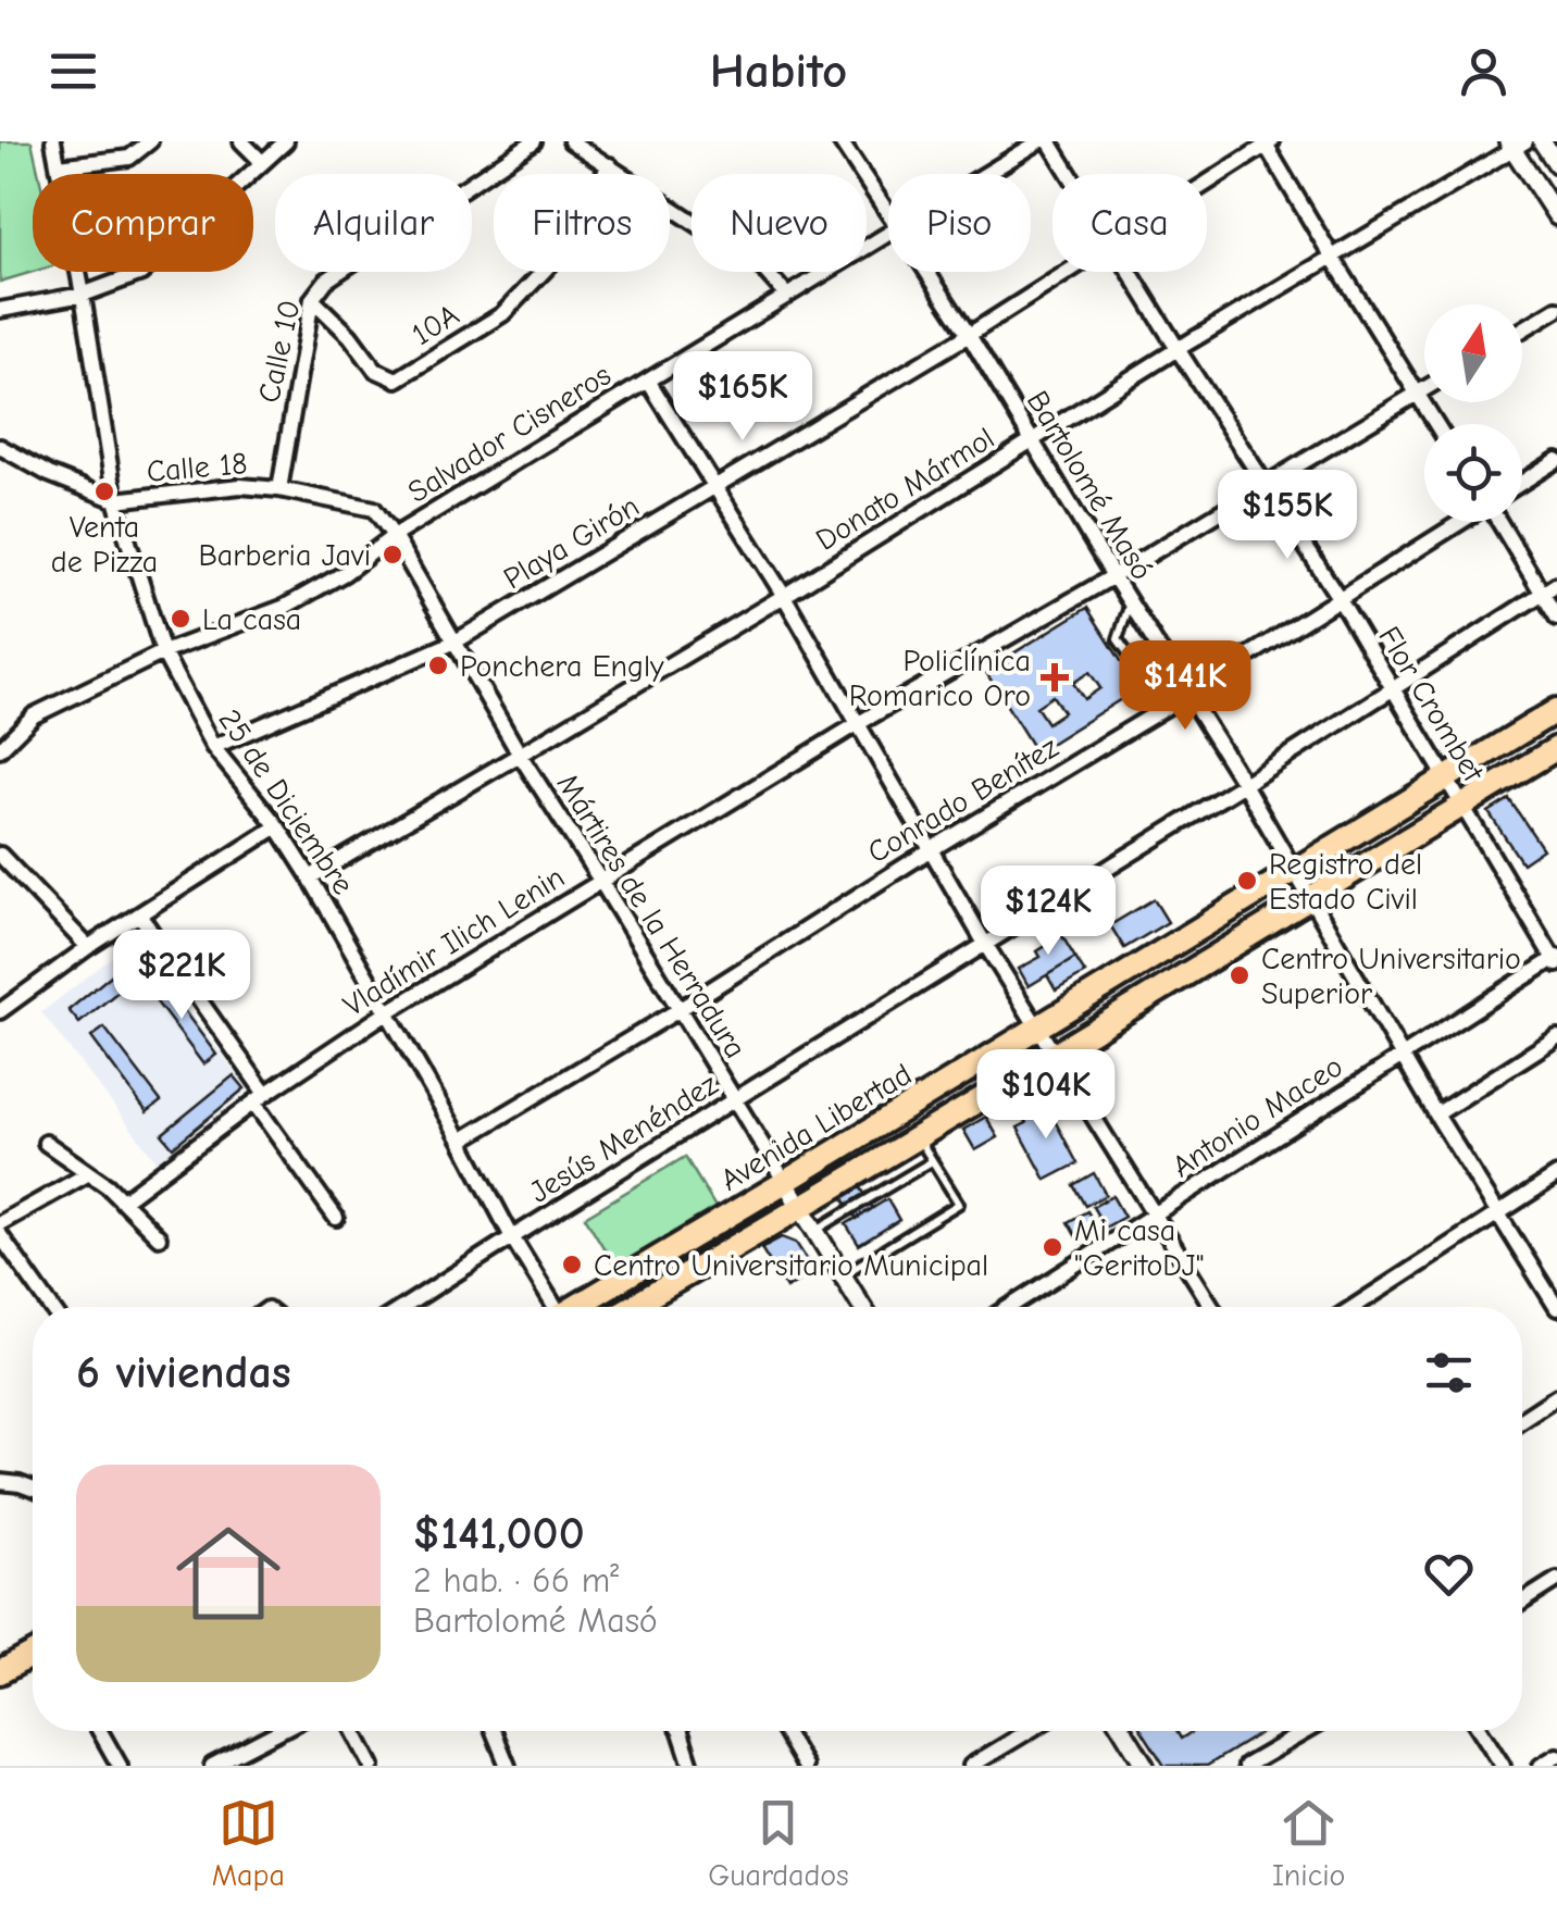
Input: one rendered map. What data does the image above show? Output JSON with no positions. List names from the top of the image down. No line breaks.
{"streets":{"main road":["Avenida Libertad"],"street":["10A","Calle 10","Salvador Cisneros","Calle 18","Bartolomé Masó","Donato Mármol","Playa Girón","Flor Crombet","Conrado Benítez","25 de Diciembre","Mártires de la Herradura","Vladímir Ilich Lenin","Antonio Maceo","Jesús Menéndez"]},"crossings":[["10A","Calle 10"],["Calle 10","Calle 18"],["Salvador Cisneros","Calle 18"],["Salvador Cisneros","25 de Diciembre"],["Salvador Cisneros","Mártires de la Herradura"],["Calle 18","25 de Diciembre"],["Calle 18","Mártires de la Herradura"],["Bartolomé Masó","Donato Mármol"],["Bartolomé Masó","Playa Girón"],["Bartolomé Masó","Conrado Benítez"],["Bartolomé Masó","Vladímir Ilich Lenin"],["Bartolomé Masó","Antonio Maceo"],["Bartolomé Masó","Avenida Libertad"],["Bartolomé Masó","Jesús Menéndez"],["Donato Mármol","Flor Crombet"],["Donato Mármol","25 de Diciembre"],["Donato Mármol","Mártires de la Herradura"],["Playa Girón","25 de Diciembre"],["Playa Girón","Mártires de la Herradura"],["Flor Crombet","Conrado Benítez"],["Flor Crombet","Vladímir Ilich Lenin"],["Flor Crombet","Antonio Maceo"],["Flor Crombet","Avenida Libertad"],["Flor Crombet","Jesús Menéndez"],["Conrado Benítez","25 de Diciembre"],["Conrado Benítez","Mártires de la Herradura"],["25 de Diciembre","Vladímir Ilich Lenin"],["25 de Diciembre","Jesús Menéndez"],["Mártires de la Herradura","Vladímir Ilich Lenin"],["Mártires de la Herradura","Avenida Libertad"],["Mártires de la Herradura","Jesús Menéndez"]],"places":{"other":["Venta de Pizza","Barberia Javi","La casa","Ponchera Engly","Registro del Estado Civil","Centro Universitario Superior","Mi casa \"GeritoDJ\"","Centro Universitario Municipal"],"health":["Policlínica Romarico Oro"]},"north":"top","page":{"header":"Habito","chip":["Comprar","Alquilar","Filtros","Nuevo","Piso","Casa"],"price":["$165K","$155K","$141K","$124K","$221K","$104K"],"heading":"6 viviendas","list":[{"name":"$141,000","note":"2 hab. · 66 m² · Bartolomé Masó"}],"tabs":["Mapa","Guardados","Inicio"]}}
